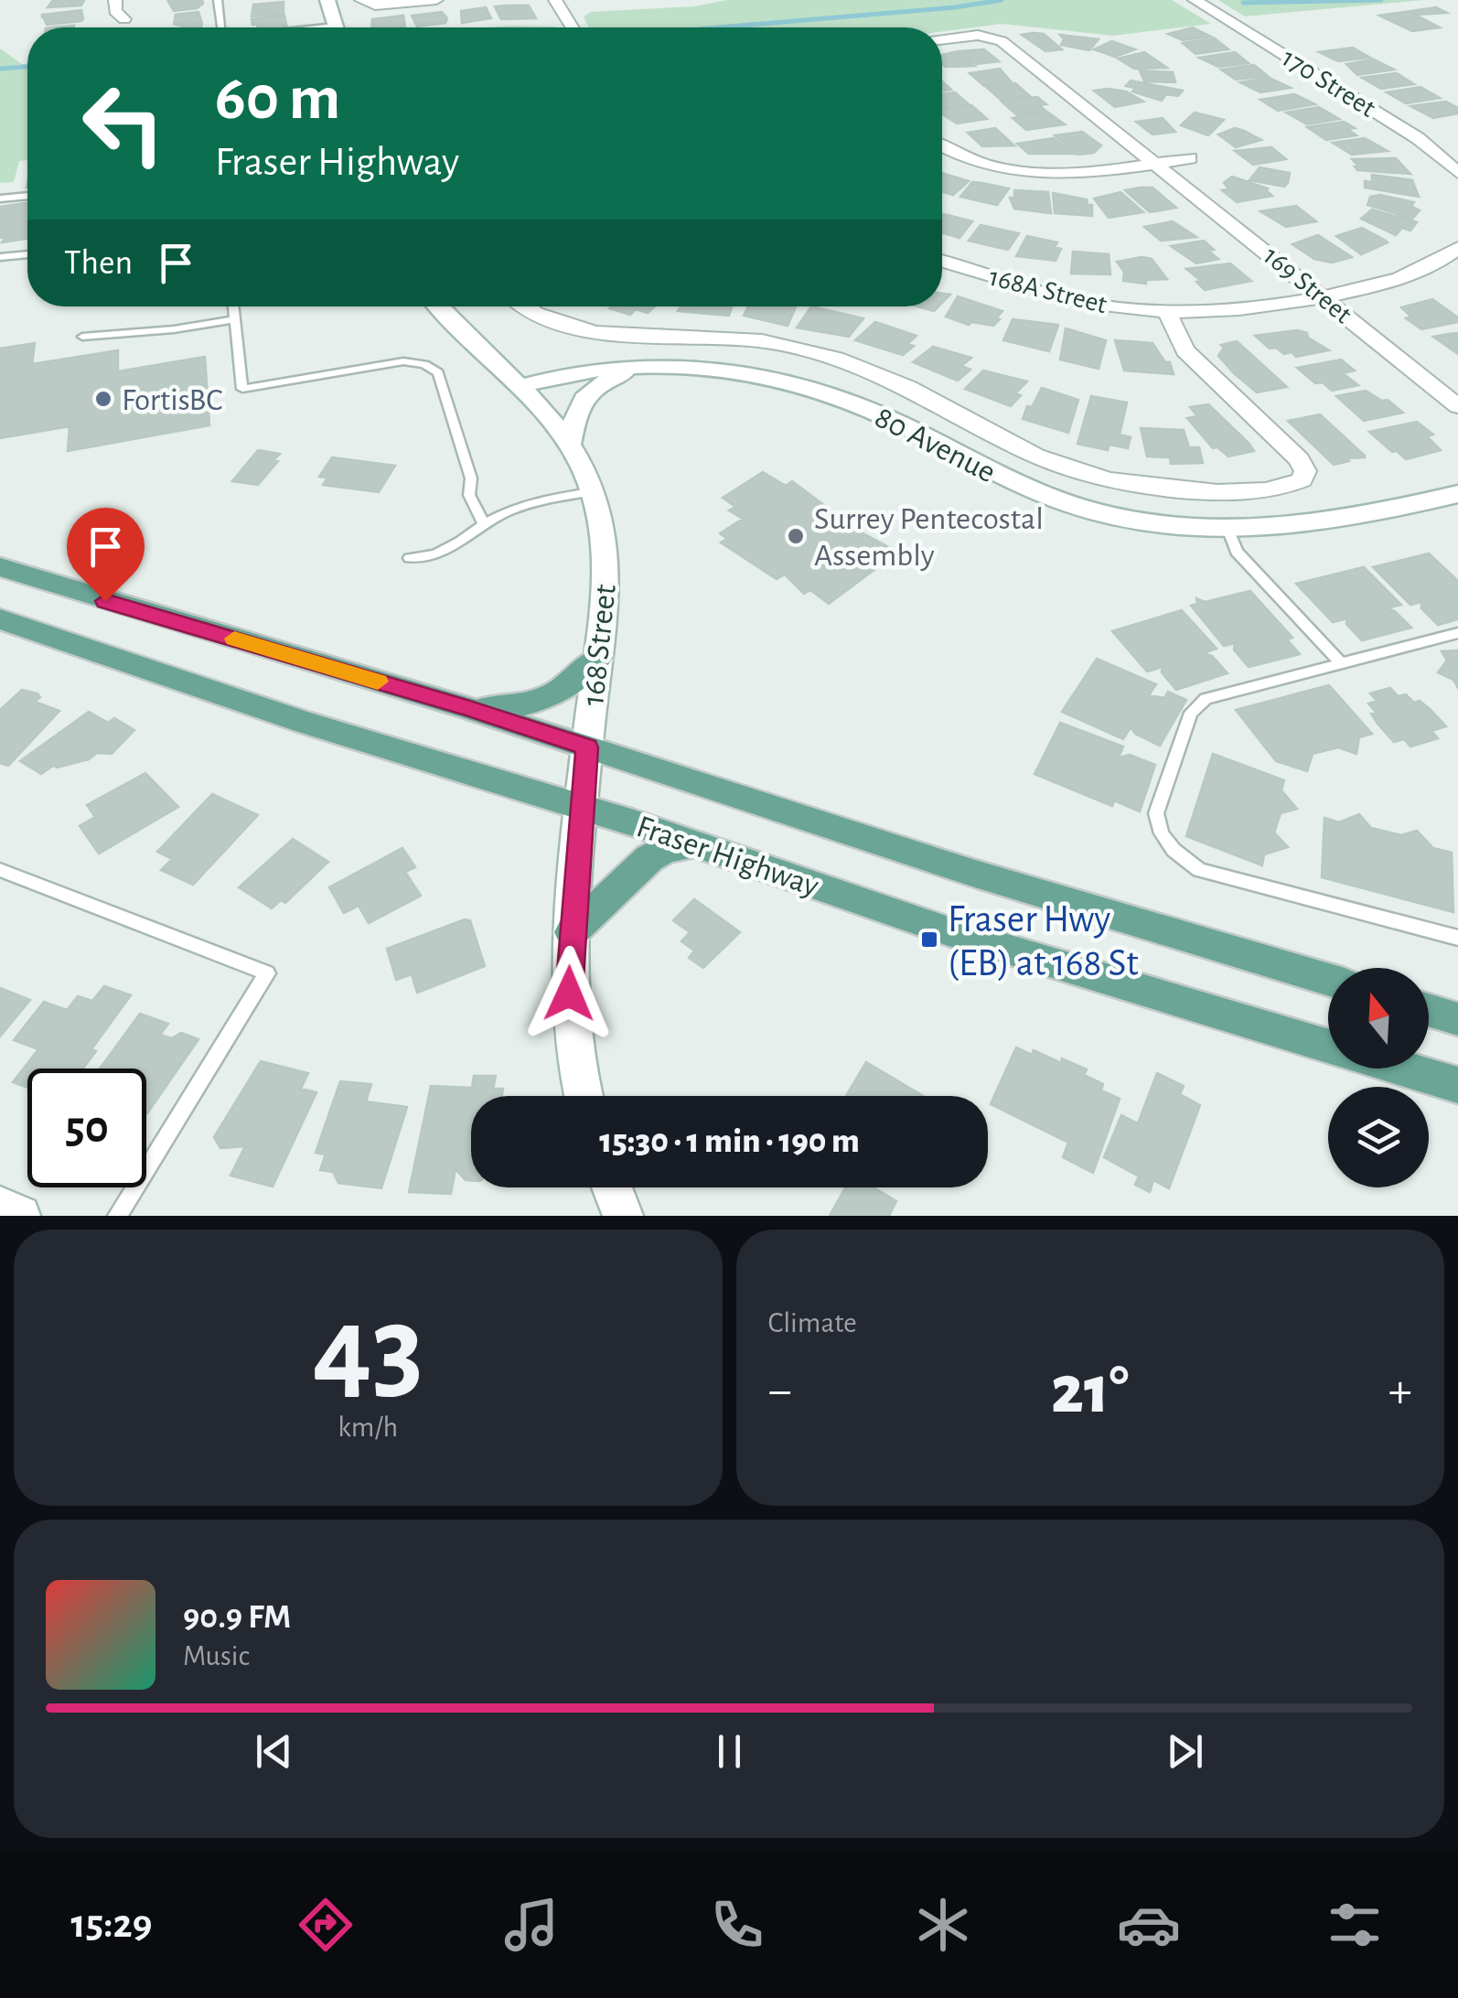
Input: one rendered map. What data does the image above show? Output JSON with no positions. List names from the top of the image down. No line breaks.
{"streets":{"main road":["80 Avenue","168 Street","Fraser Highway"],"street":["170 Street","169 Street","168A Street"]},"crossings":[["169 Street","168A Street"],["80 Avenue","168 Street"],["168 Street","Fraser Highway"]],"places":{"other":["FortisBC","Surrey Pentecostal Assembly"],"transit":["Fraser Hwy (EB) at 168 St"]},"north":"top","page":{"turn":["60 m","Fraser Highway"],"then":"Then","limit":"50","trip":"15:30 · 1 min · 190 m","tile":[["43","km/h"],"Climate"],"heat":["−","21°","+"],"song":["90.9 FM","Music"],"tabs":"15:29"}}
